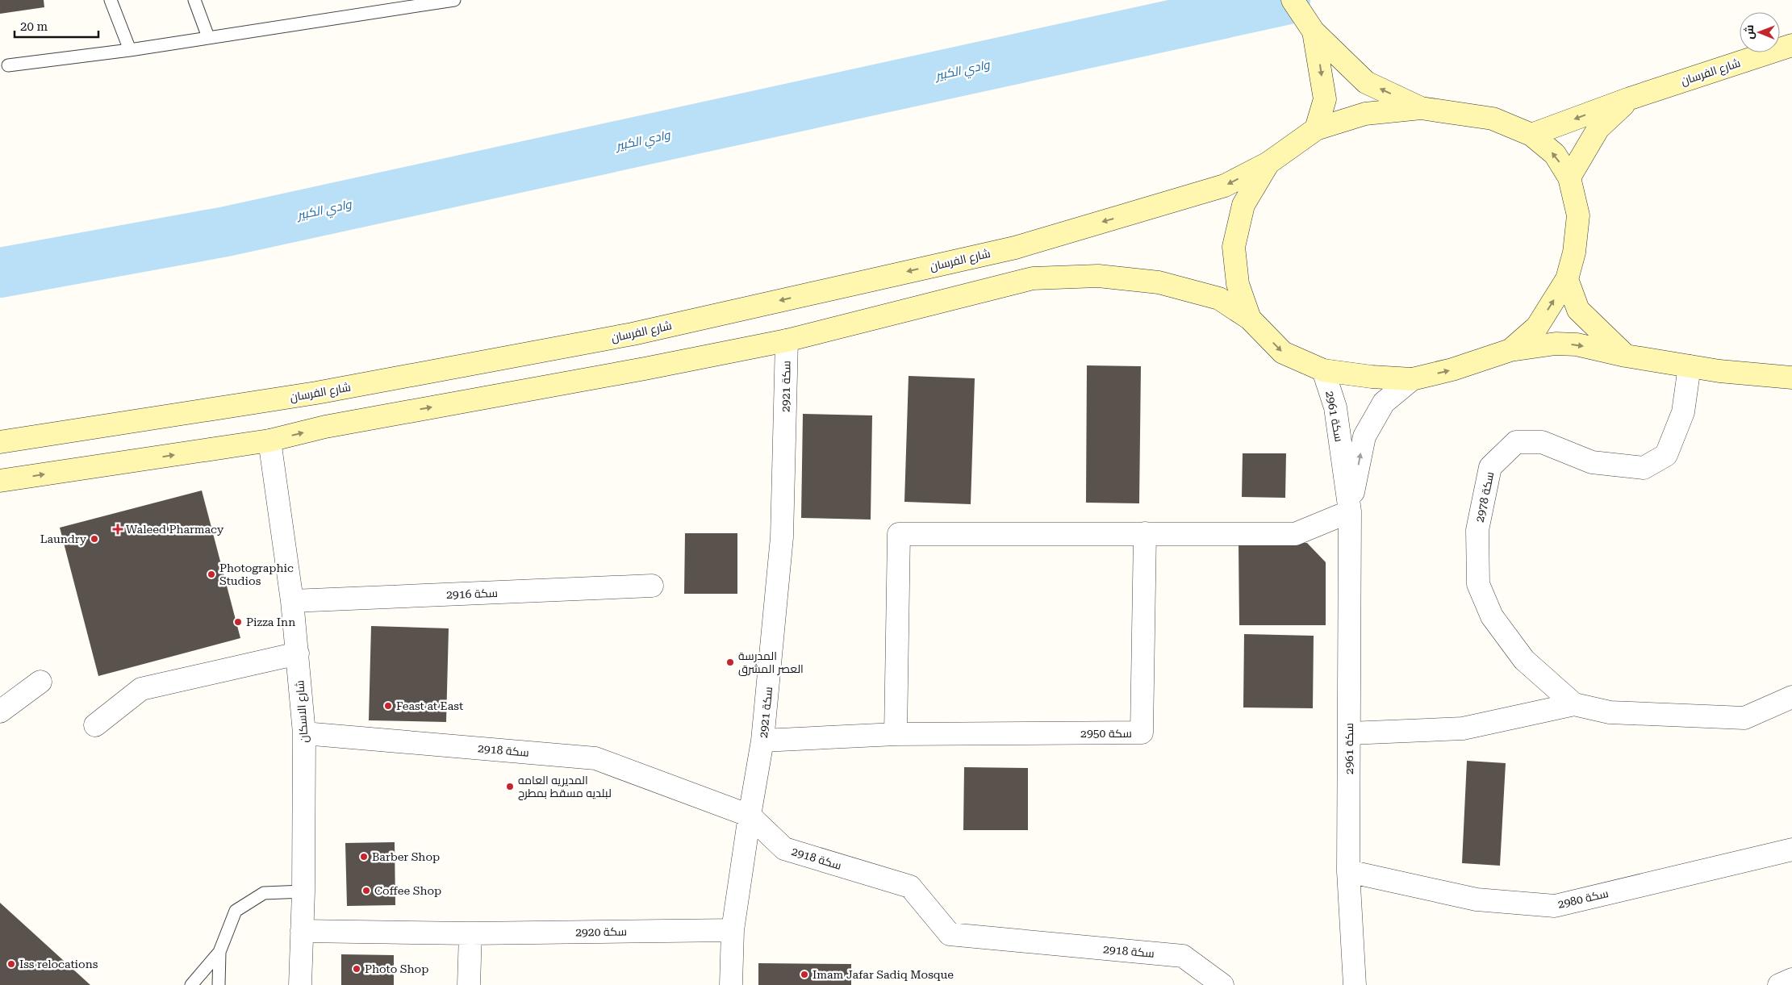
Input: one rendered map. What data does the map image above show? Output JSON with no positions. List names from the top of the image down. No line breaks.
{"streets":{"street":["شارع الفرسان","سكة 2921","سكة 2961","سكة 2978","سكة 2916","شارع الاسكان","سكة 2950","سكة 2918","سكة 2980","سكة 2920"]},"crossings":[["سكة 2921","سكة 2950"],["سكة 2921","سكة 2918"],["سكة 2921","سكة 2920"],["سكة 2961","سكة 2978"],["سكة 2961","سكة 2980"],["سكة 2916","شارع الاسكان"],["شارع الاسكان","سكة 2918"],["شارع الاسكان","سكة 2920"]],"water":["وادي الكبير"],"places":{"health":["Waleed Pharmacy"],"other":["Laundry","Photographic Studios","Pizza Inn","المدرسة العصر المشرق","Feast at East","المديريه العامه لبلديه مسقط بمطرح","Barber Shop","Coffee Shop","Iss relocations","Photo Shop","Imam Jafar Sadiq Mosque"]},"scale_bar":"20 m","north":"left"}
